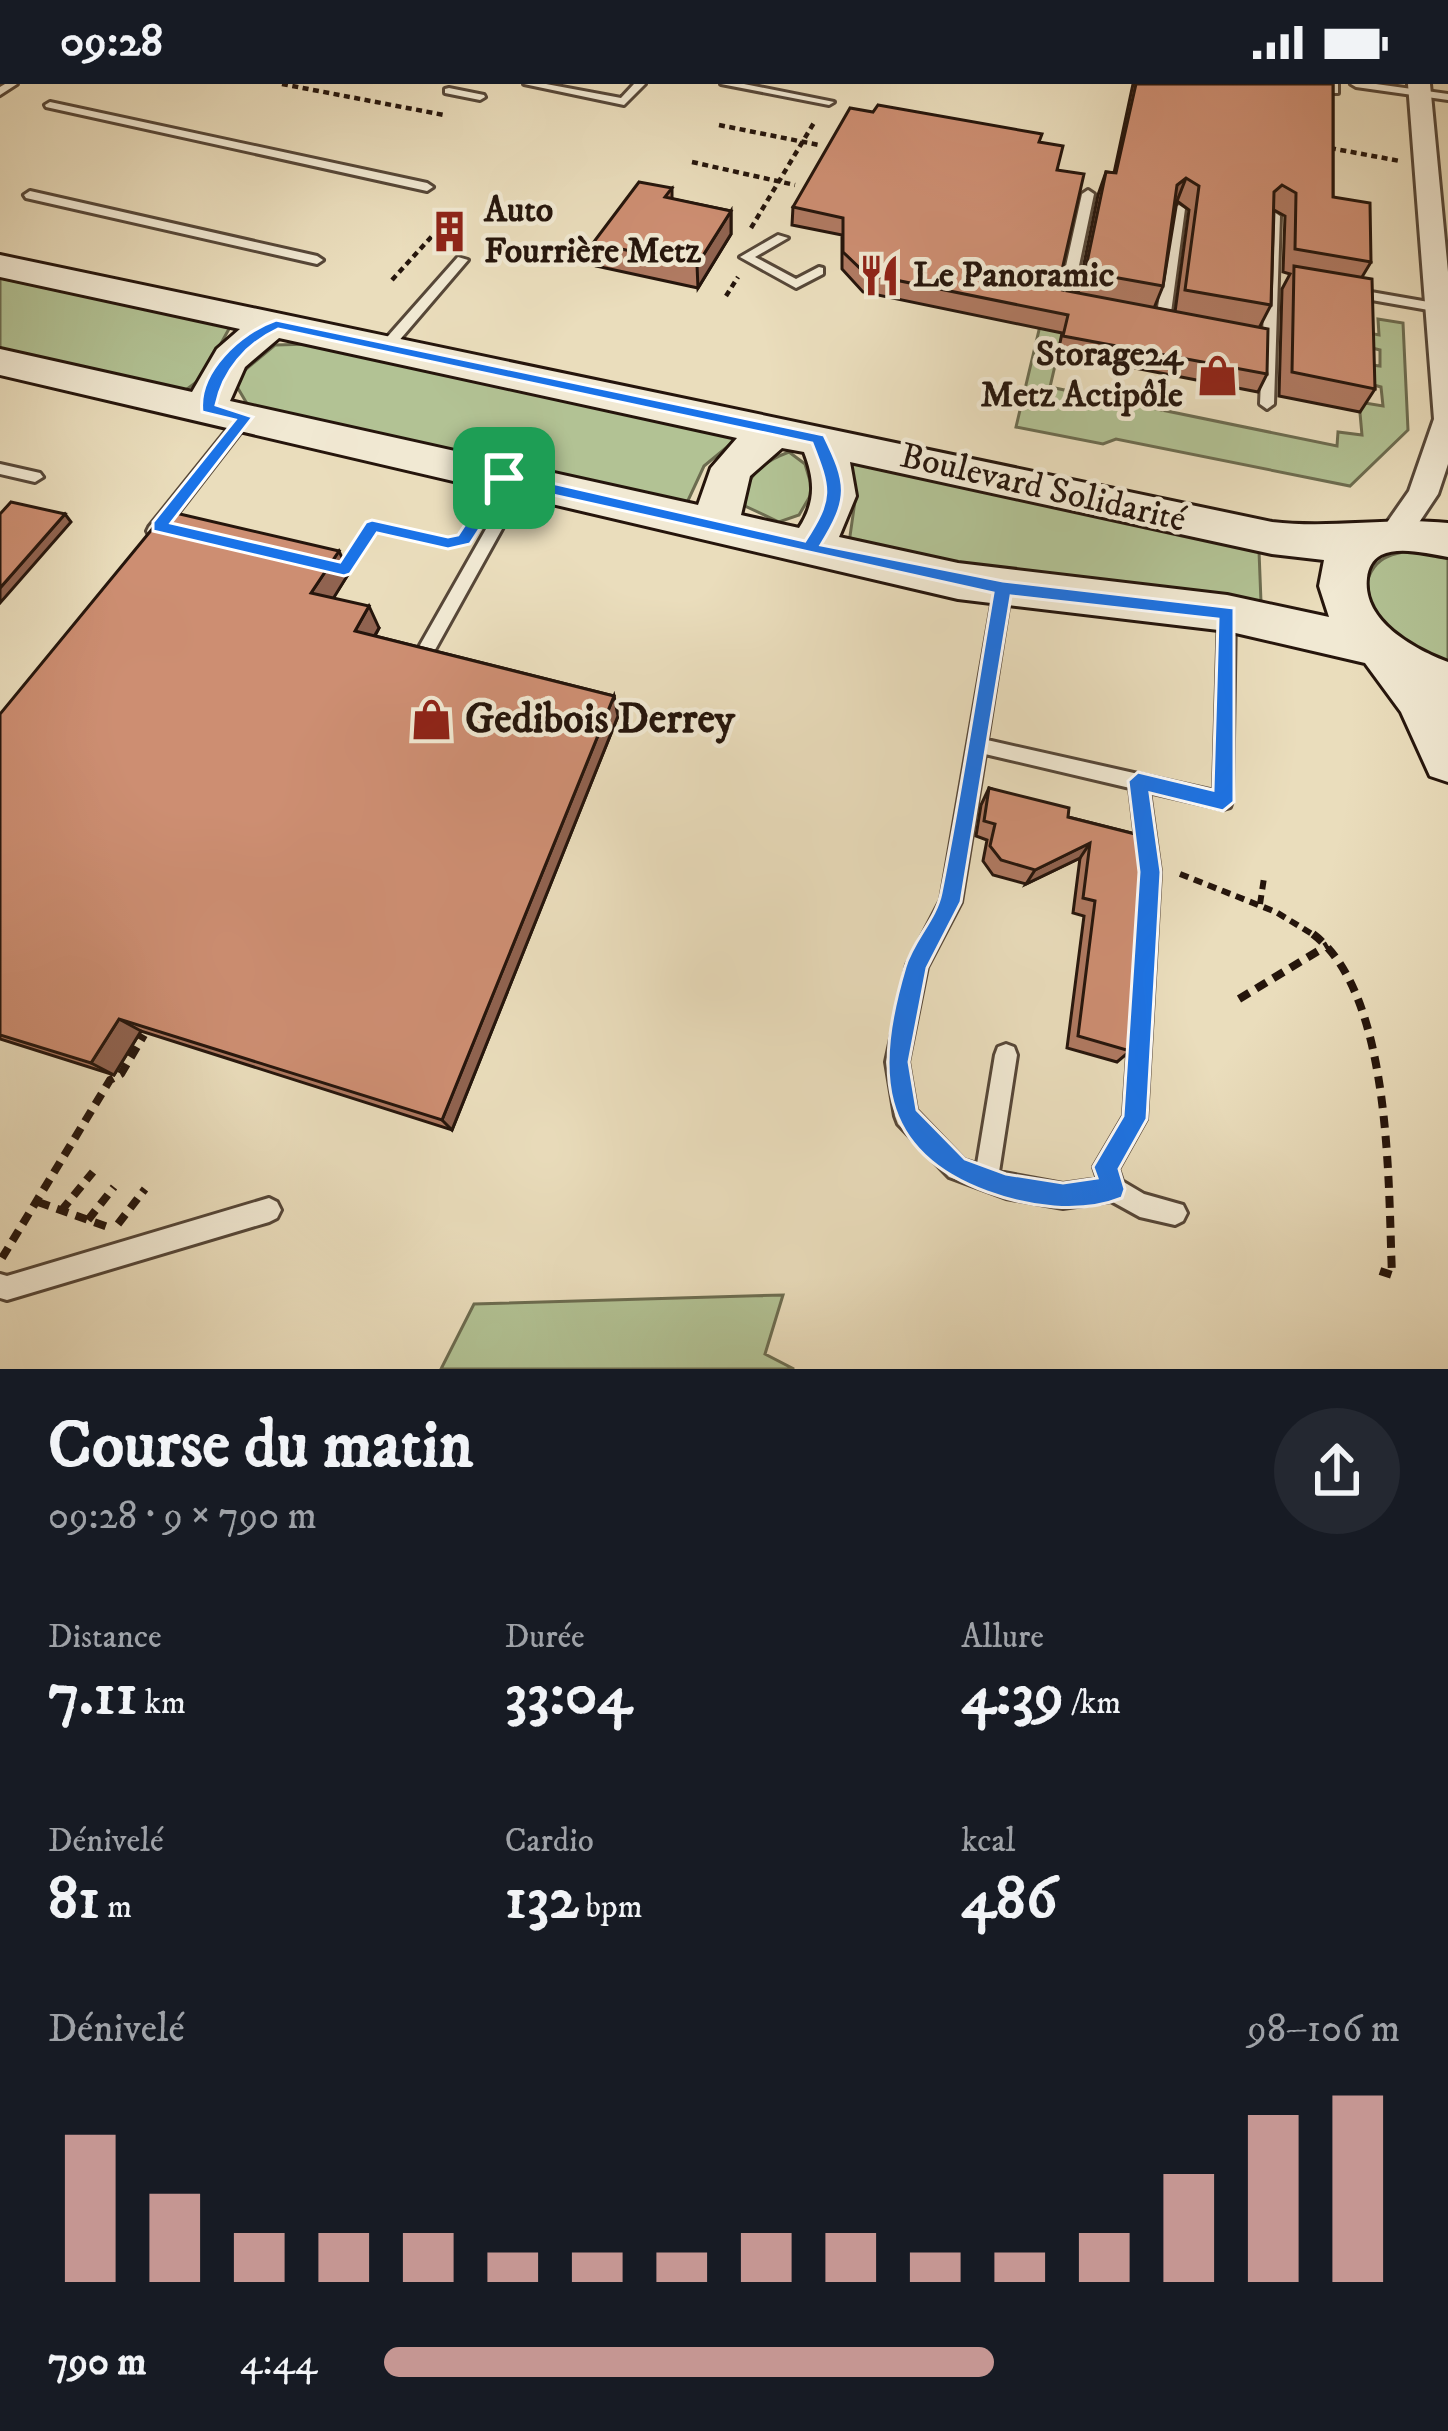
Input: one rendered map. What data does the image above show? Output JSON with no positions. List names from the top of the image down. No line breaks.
{"streets":{"main road":["Boulevard Solidarité"]},"places":{"building":["Auto Fourrière Metz"],"restaurant":["Le Panoramic"],"shop":["Storage24 Metz Actipôle","Gedibois Derrey"]},"page":{"status":"09:28","heading":["Course du matin","09:28 · 9 × 790 m"],"stats":[["Distance","7.11 km"],["Durée","33:04"],["Allure","4:39 /km"],["Dénivelé","81 m"],["Cardio","132 bpm"],["kcal","486"]],"chart":["Dénivelé","98–106 m"],"list":[{"name":"790 m","note":"4:44"}]}}
